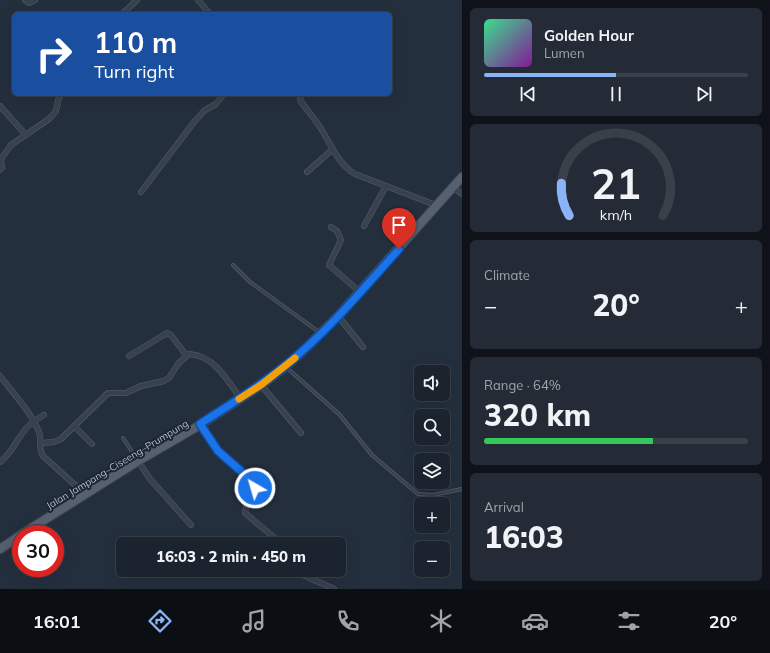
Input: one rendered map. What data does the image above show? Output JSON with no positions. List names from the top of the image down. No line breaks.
{"streets":{"main road":["Jalan Jampang–Ciseeng–Prumpung"]},"page":{"turn":["110 m","Turn right"],"song":["Golden Hour","Lumen"],"tile":["Climate",["Range · 64%","320 km"],["Arrival","16:03"]],"heat":["−","20°","+"],"map_buttons":["+","−"],"limit":"30","trip":"16:03 · 2 min · 450 m","tabs":["16:01","20°"],"gauge":["21","km/h"]}}
